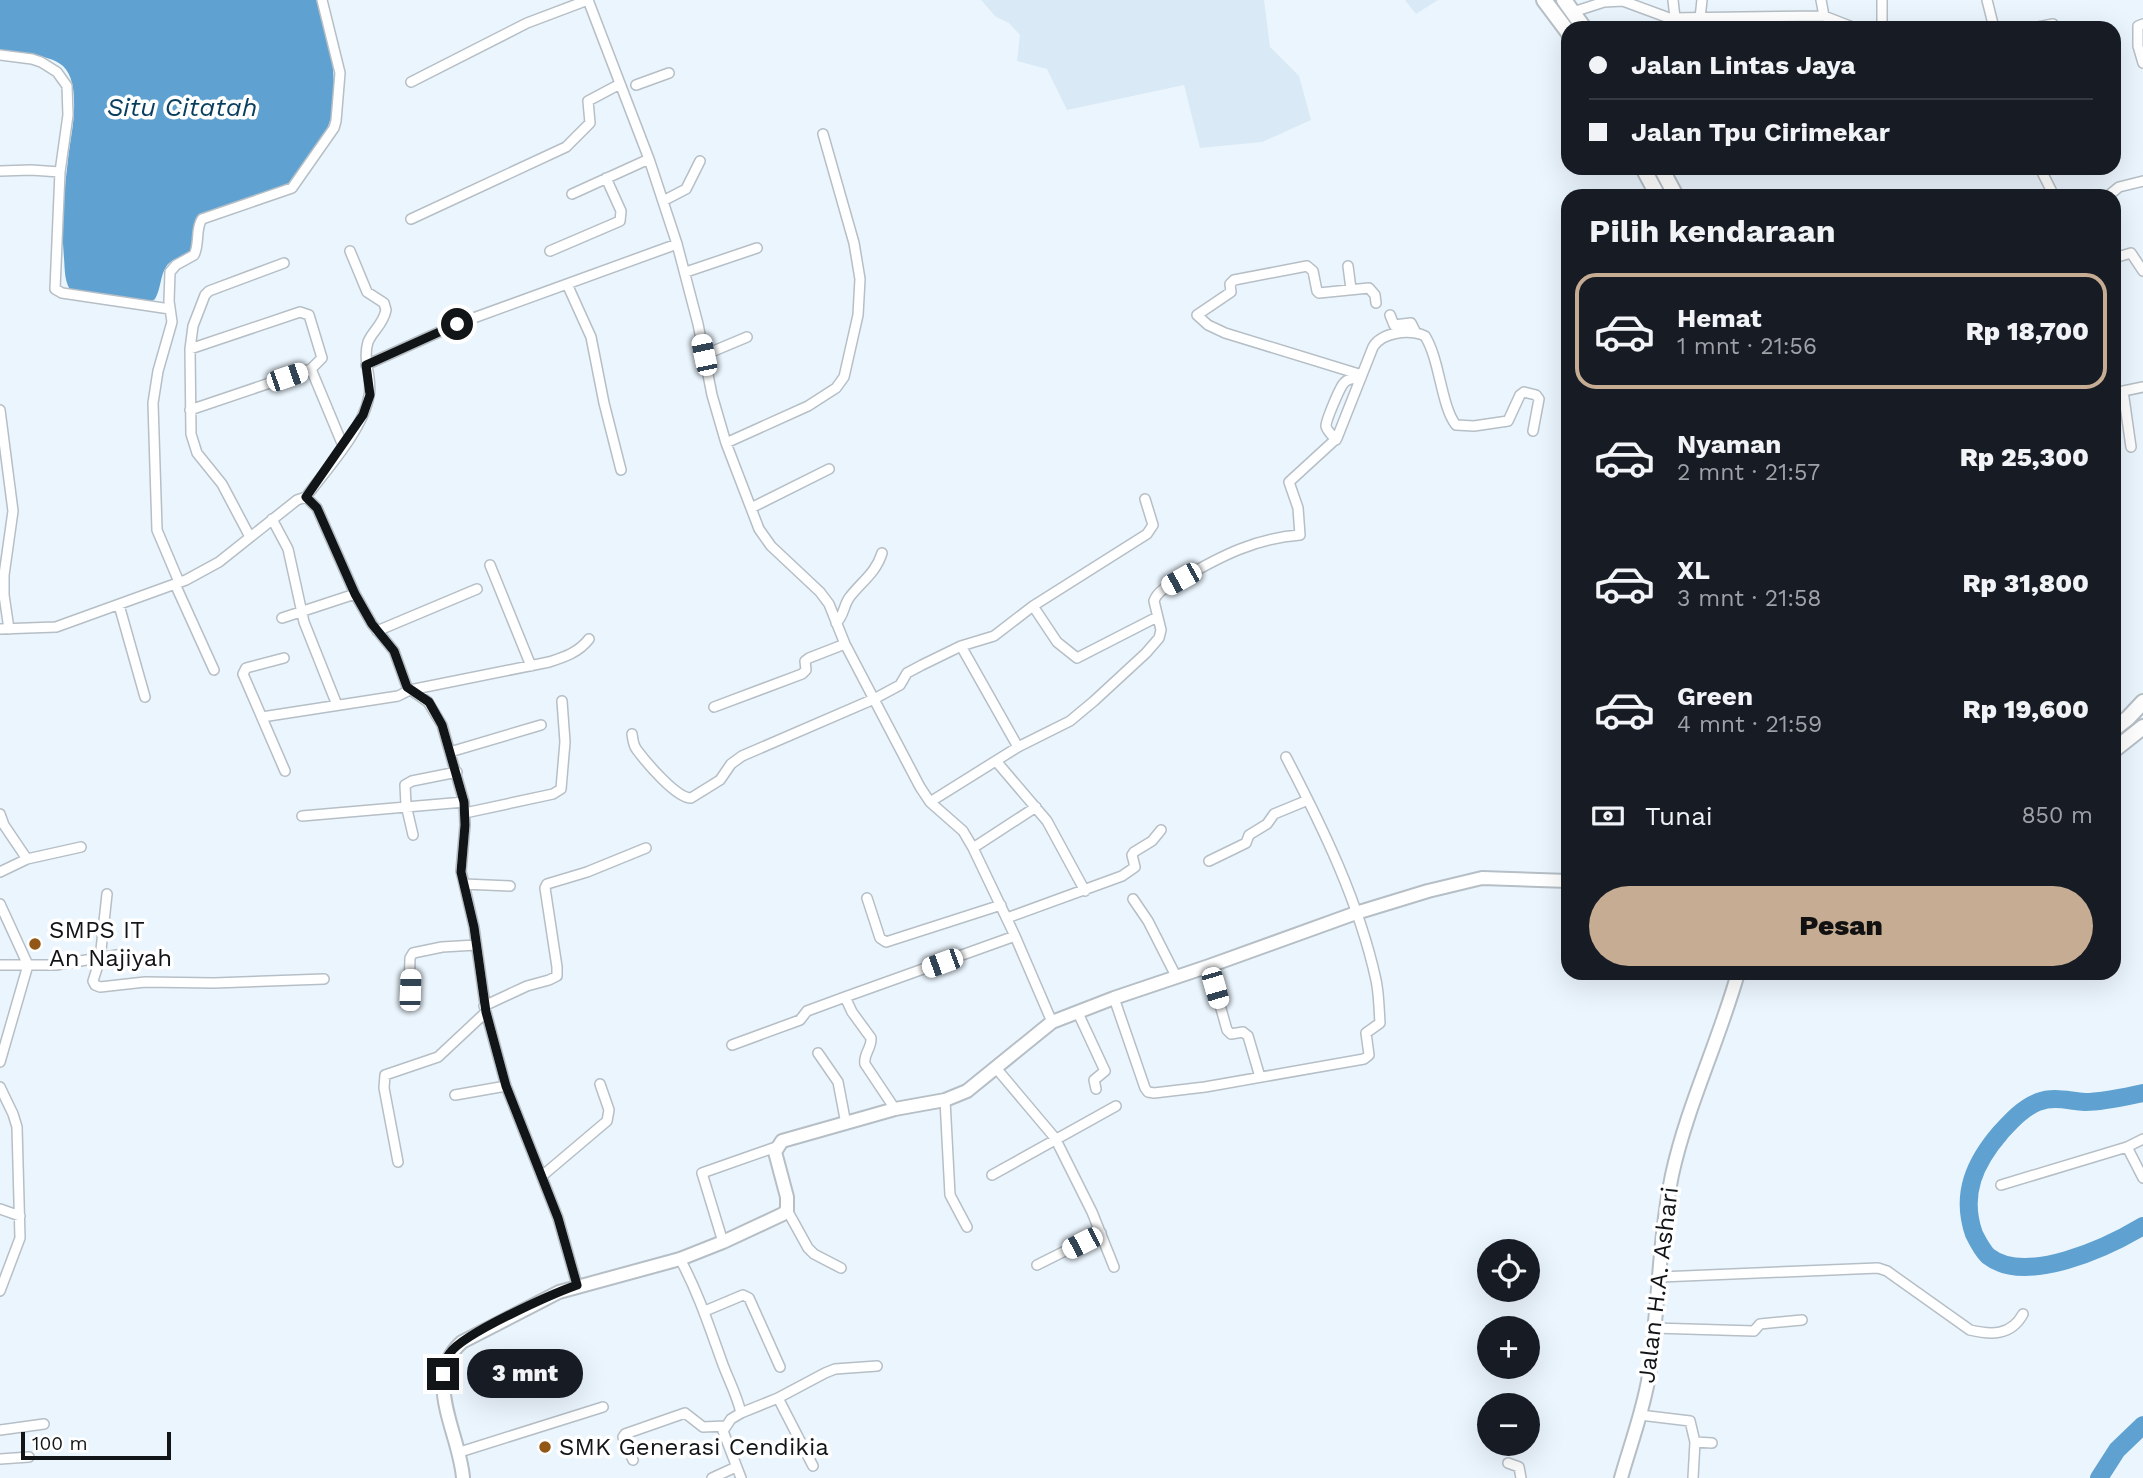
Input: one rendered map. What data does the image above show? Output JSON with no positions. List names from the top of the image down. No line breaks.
{"streets":{"street":["Jalan H.A. Ashari"]},"water":["Situ Citatah"],"places":["SMPS IT An Najiyah","SMK Generasi Cendikia"],"scale_bar":"100 m","page":{"banner":["Jalan Lintas Jaya","Jalan Tpu Cirimekar"],"heading":"Pilih kendaraan","list":[{"name":"Hemat","note":"1 mnt · 21:56","value":"Rp 18,700"},{"name":"Nyaman","note":"2 mnt · 21:57","value":"Rp 25,300"},{"name":"XL","note":"3 mnt · 21:58","value":"Rp 31,800"},{"name":"Green","note":"4 mnt · 21:59","value":"Rp 19,600"}],"pay":["Tunai","850 m"],"buttons":"Pesan","map_buttons":["+","−"],"bubble":"3 mnt","scale":"100 m"}}
